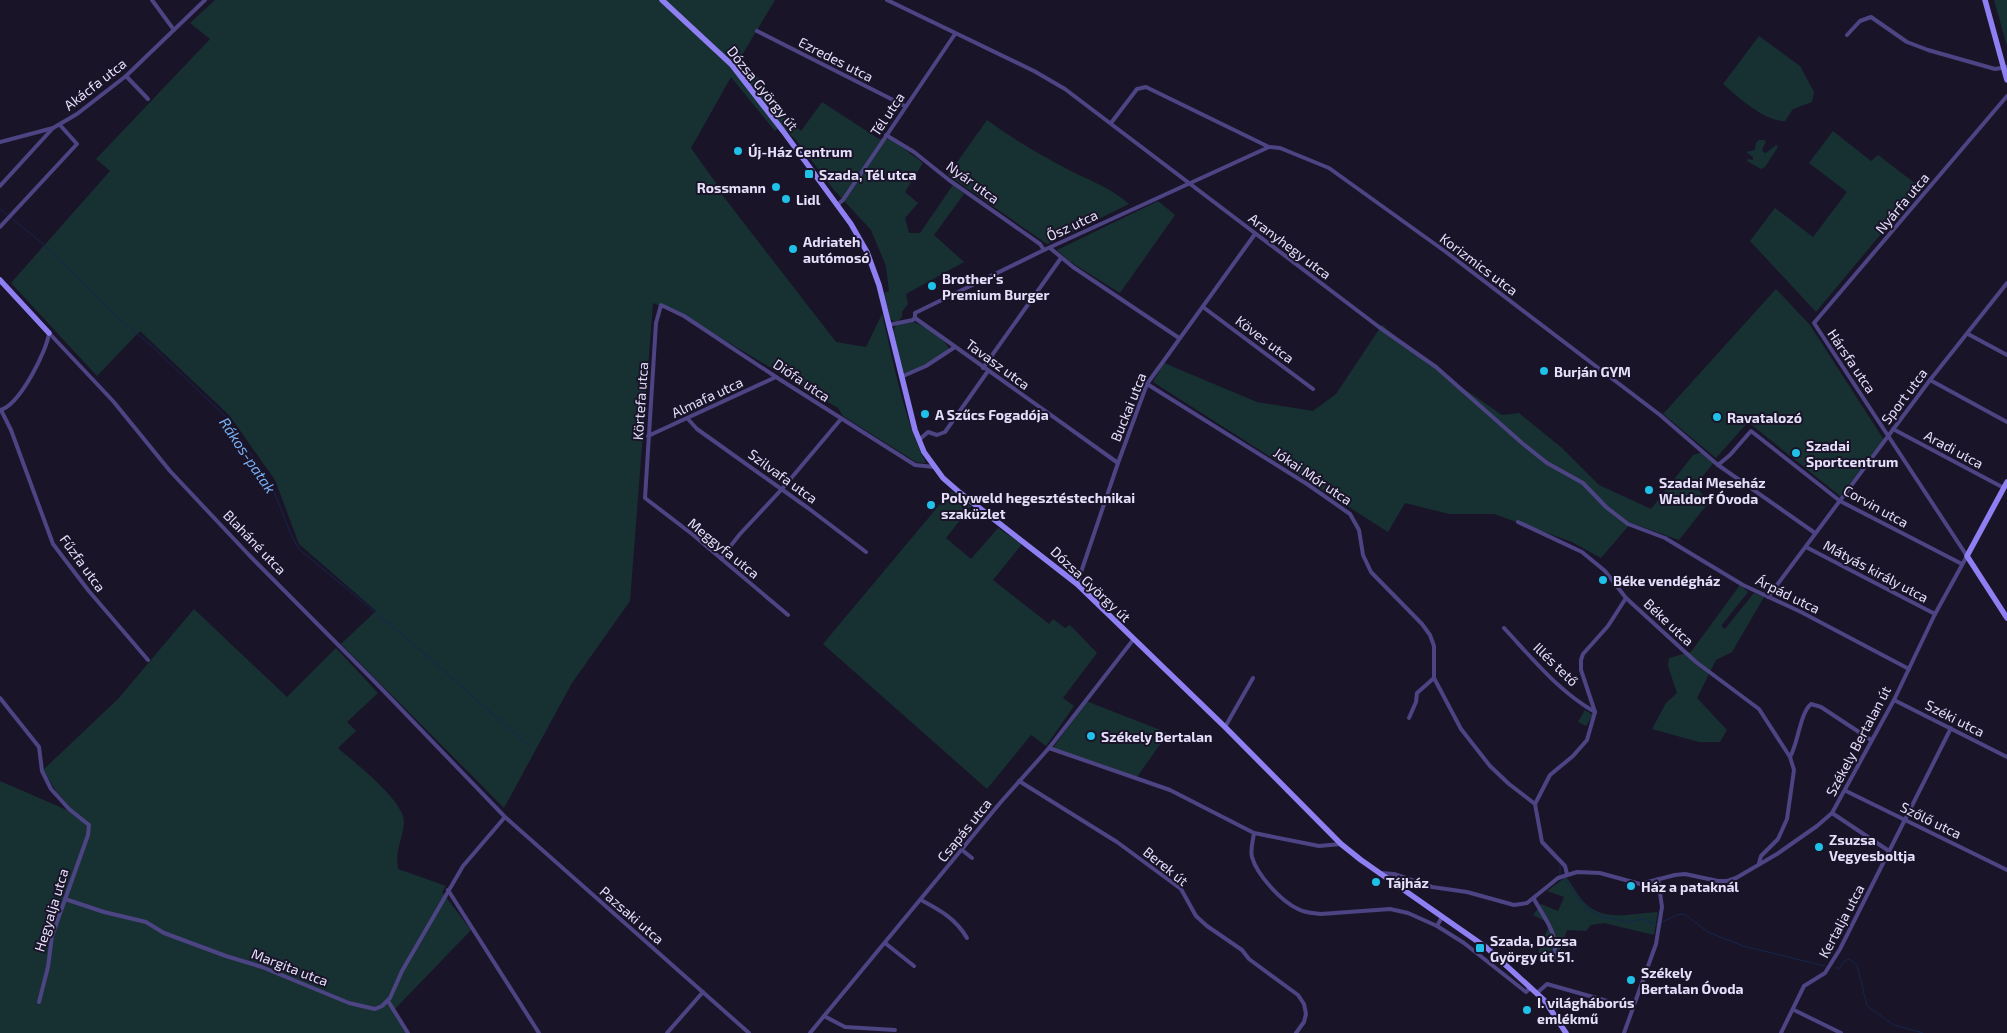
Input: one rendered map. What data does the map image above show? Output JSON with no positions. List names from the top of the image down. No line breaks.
{"streets":{"main road":["Dózsa György út","Blaháné utca","Székely Bertalan út"],"street":["Ezredes utca","Akácfa utca","Tél utca","Nyár utca","Nyárfa utca","Ősz utca","Aranyhegy utca","Korizmics utca","Köves utca","Hársfa utca","Tavasz utca","Diófa utca","Sport utca","Almafa utca","Körtefa utca","Buckai utca","Aradi utca","Szilvafa utca","Jókai Mór utca","Corvin utca","Meggyfa utca","Fűzfa utca","Mátyás király utca","Árpád utca","Béke utca","Illés tető","Széki utca","Szőlő utca","Csapás utca","Berek út","Hegyalja utca","Pazsaki utca","Kertalja utca","Margita utca"]},"crossings":[["Ezredes utca","Tél utca"],["Dózsa György út","Tél utca"],["Dózsa György út","Ősz utca"],["Dózsa György út","Diófa utca"],["Dózsa György út","Buckai utca"],["Dózsa György út","Csapás utca"],["Tél utca","Nyár utca"],["Tél utca","Aranyhegy utca"],["Nyár utca","Ősz utca"],["Nyárfa utca","Hársfa utca"],["Ősz utca","Aranyhegy utca"],["Ősz utca","Korizmics utca"],["Ősz utca","Tavasz utca"],["Aranyhegy utca","Korizmics utca"],["Aranyhegy utca","Buckai utca"],["Aranyhegy utca","Árpád utca"],["Korizmics utca","Sport utca"],["Korizmics utca","Corvin utca"],["Köves utca","Buckai utca"],["Hársfa utca","Sport utca"],["Hársfa utca","Székely Bertalan út"],["Tavasz utca","Buckai utca"],["Diófa utca","Almafa utca"],["Diófa utca","Körtefa utca"],["Sport utca","Aradi utca"],["Sport utca","Corvin utca"],["Sport utca","Mátyás király utca"],["Sport utca","Árpád utca"],["Almafa utca","Körtefa utca"],["Almafa utca","Szilvafa utca"],["Körtefa utca","Meggyfa utca"],["Buckai utca","Jókai Mór utca"],["Aradi utca","Székely Bertalan út"],["Corvin utca","Székely Bertalan út"],["Blaháné utca","Pazsaki utca"],["Mátyás király utca","Székely Bertalan út"],["Árpád utca","Székely Bertalan út"],["Béke utca","Székely Bertalan út"],["Széki utca","Székely Bertalan út"],["Széki utca","Kertalja utca"],["Székely Bertalan út","Szőlő utca"],["Szőlő utca","Kertalja utca"],["Csapás utca","Berek út"],["Hegyalja utca","Margita utca"]],"water":["Rákos-patak"],"places":{"other":["Új-Ház Centrum","Rossmann","Lidl","Adriateh autómosó","Brother's Premium Burger","Burján GYM","A Szűcs Fogadója","Ravatalozó","Szadai Sportcentrum","Szadai Meseház Waldorf Óvoda","Polyweld hegesztéstechnikai szaküzlet","Béke vendégház","Székely Bertalan","Zsuzsa Vegyesboltja","Tájház","Ház a pataknál","Székely Bertalan Óvoda","I. világháborús emlékmű"],"transit":["Szada, Tél utca","Szada, Dózsa György út 51."]}}
